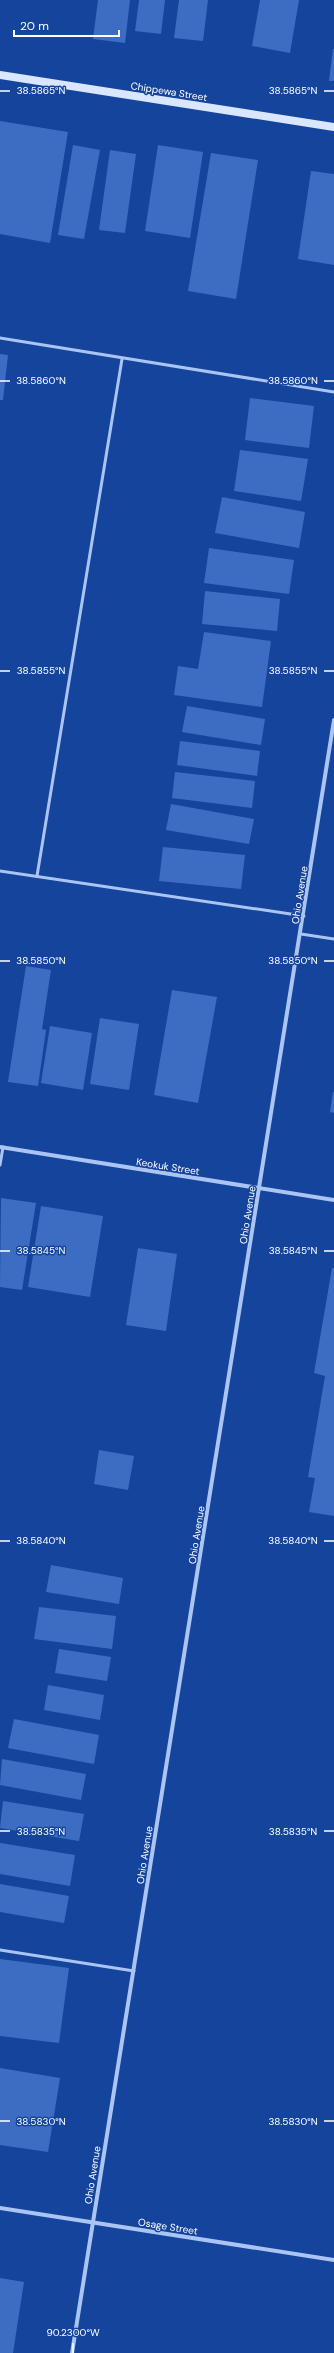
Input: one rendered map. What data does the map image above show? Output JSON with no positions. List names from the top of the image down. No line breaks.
{"streets":{"main road":["Chippewa Street"],"street":["Ohio Avenue","Keokuk Street","Osage Street"]},"crossings":[["Ohio Avenue","Keokuk Street"],["Ohio Avenue","Osage Street"]],"scale_bar":"20 m","coordinates":["38.5865°N","38.5860°N","38.5855°N","38.5850°N","38.5845°N","38.5840°N","38.5835°N","38.5830°N","90.2300°W"]}
